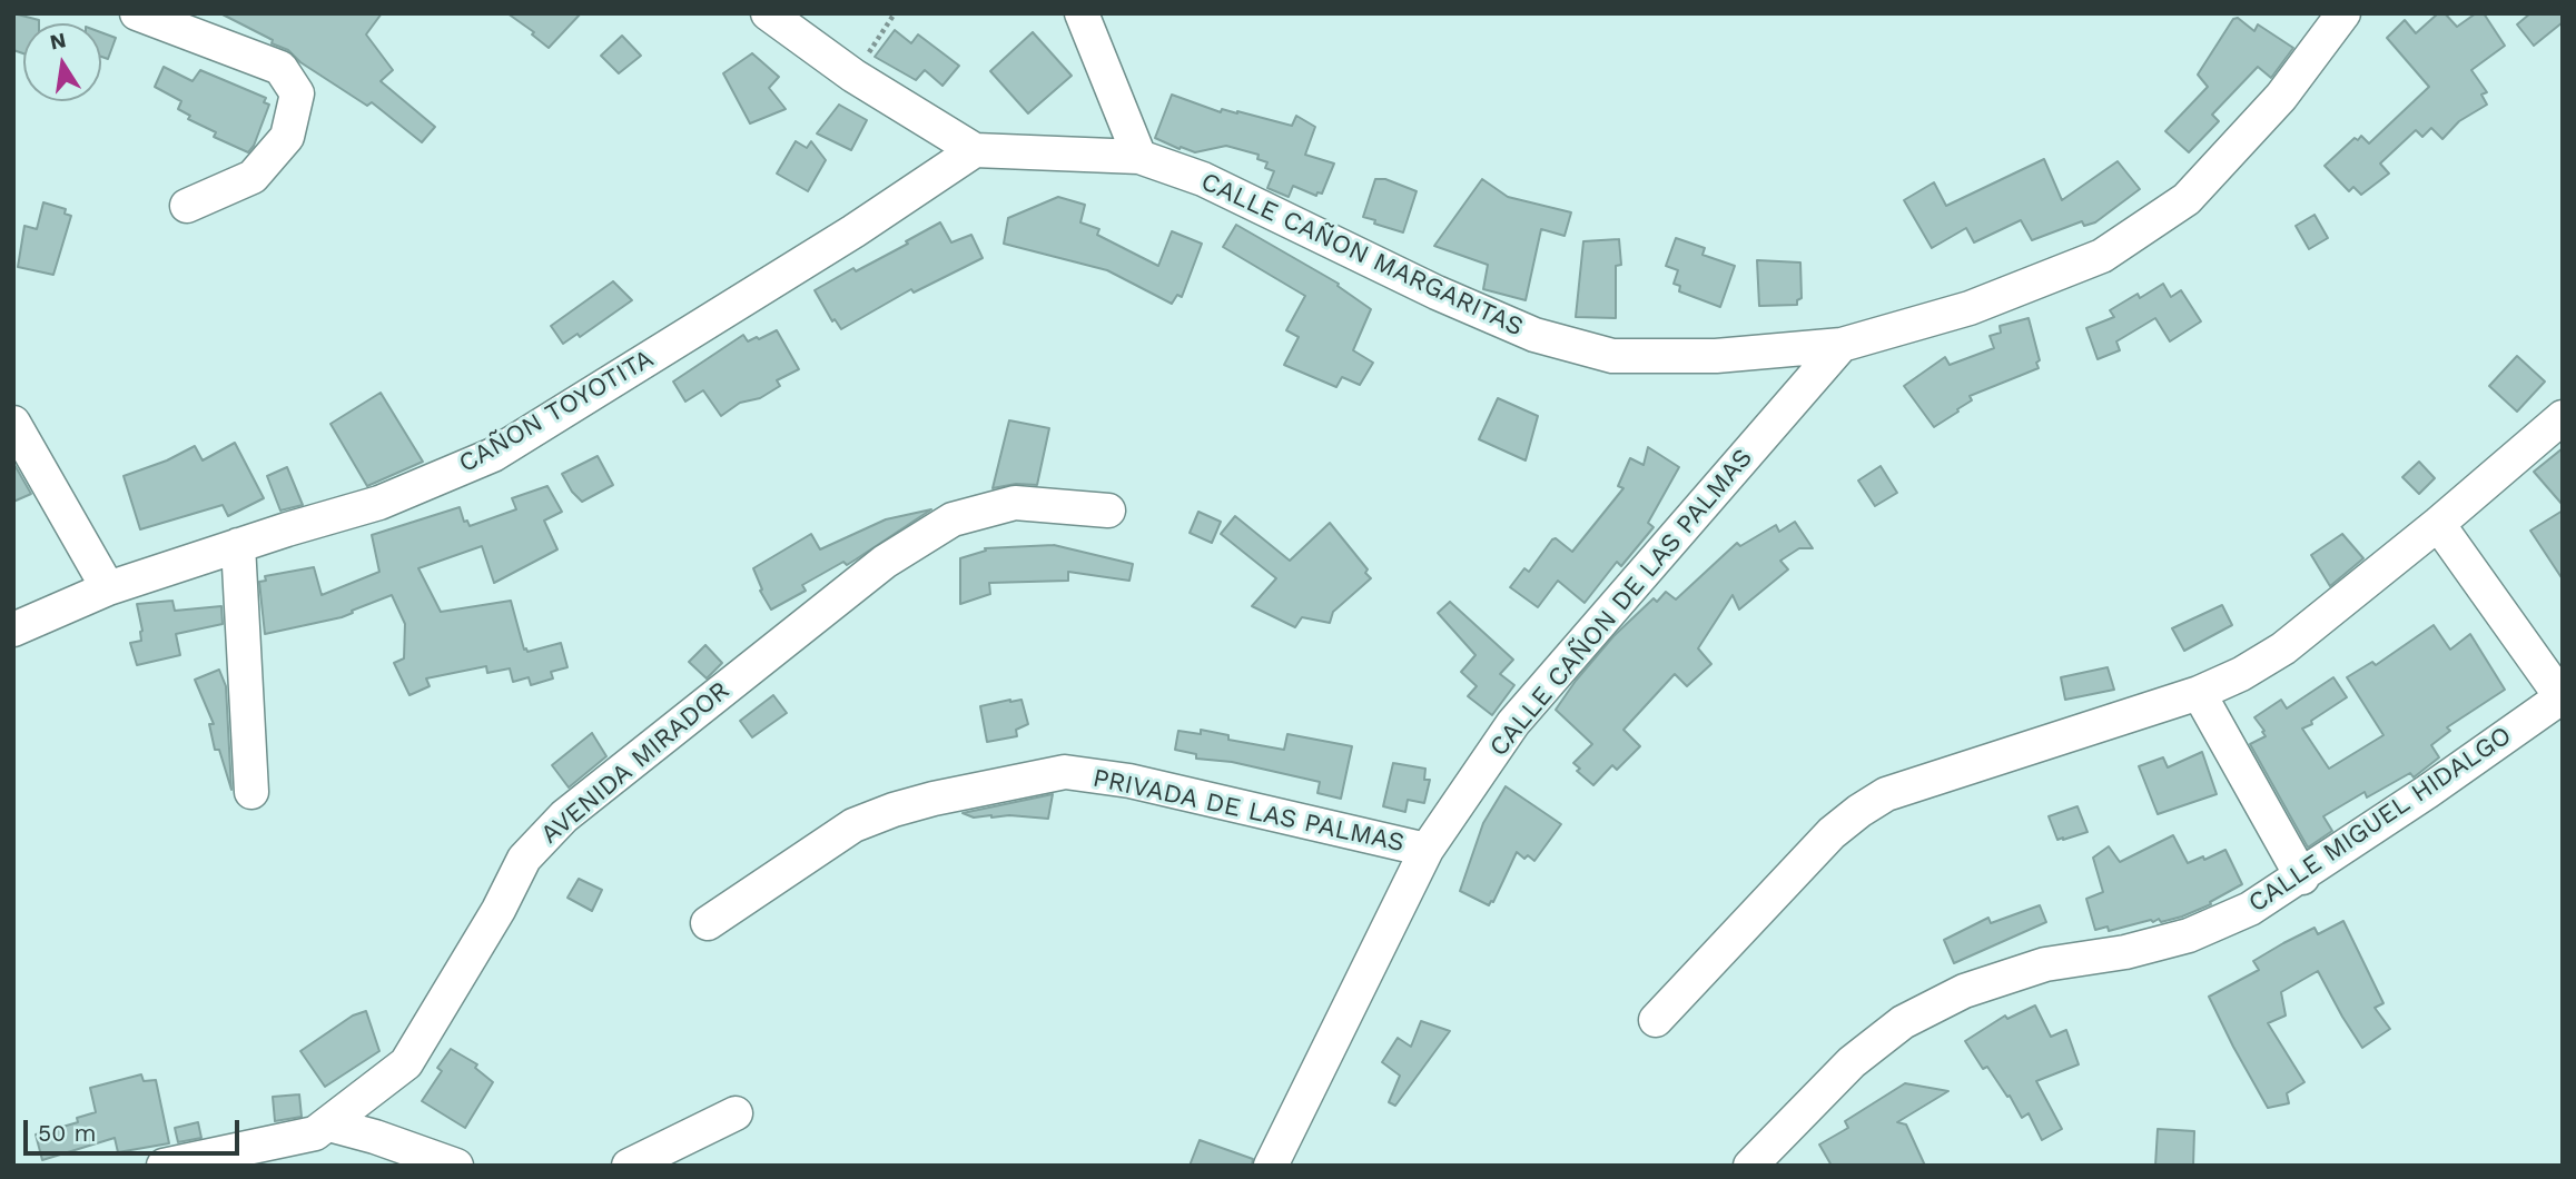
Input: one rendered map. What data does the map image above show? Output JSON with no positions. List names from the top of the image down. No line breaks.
{"streets":{"street":["CALLE CAÑON MARGARITAS","CAÑON TOYOTITA","CALLE CAÑON DE LAS PALMAS","AVENIDA MIRADOR","PRIVADA DE LAS PALMAS","CALLE MIGUEL HIDALGO"]},"crossings":[["CALLE CAÑON MARGARITAS","CAÑON TOYOTITA"],["CALLE CAÑON MARGARITAS","CALLE CAÑON DE LAS PALMAS"],["CALLE CAÑON DE LAS PALMAS","PRIVADA DE LAS PALMAS"]],"scale_bar":"50 m","north":"top"}
